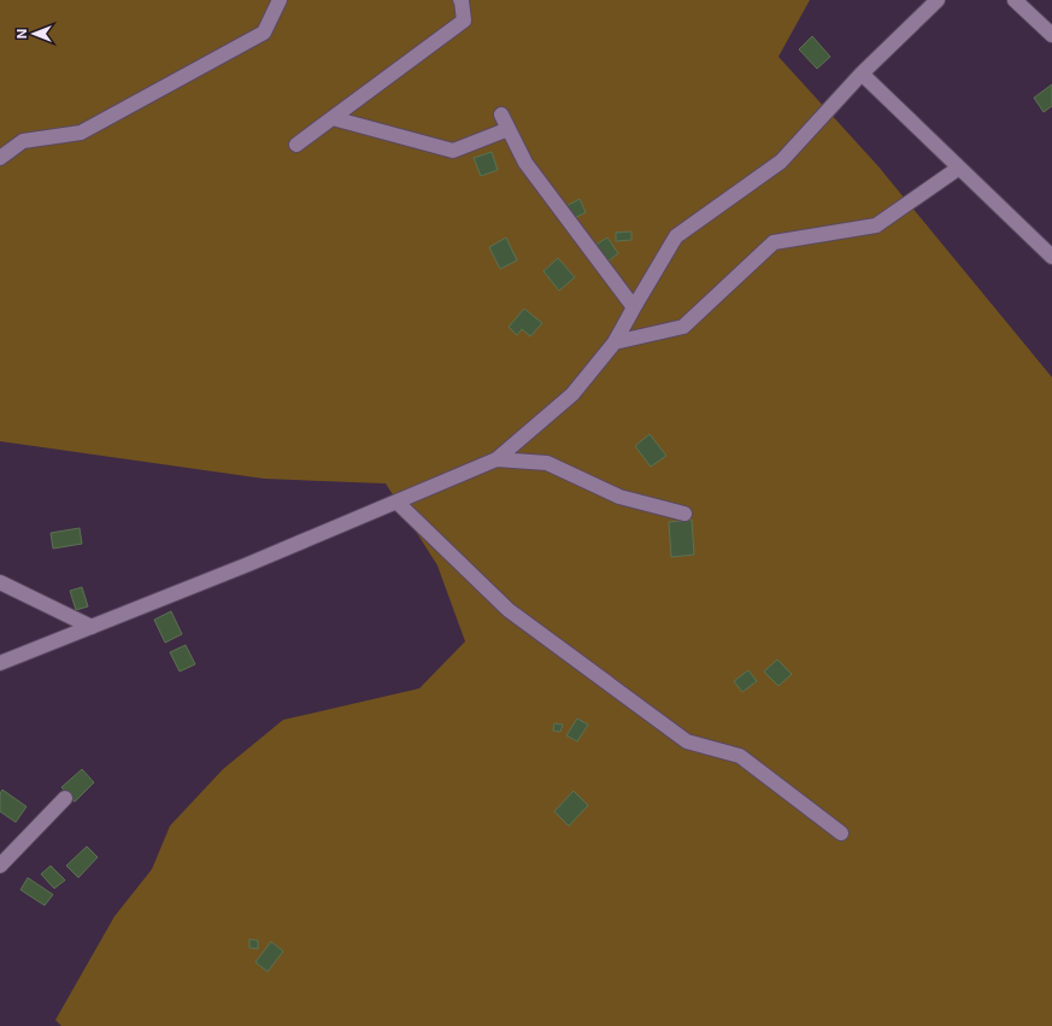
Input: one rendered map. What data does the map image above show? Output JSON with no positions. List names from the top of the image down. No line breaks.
{"north":"left"}
